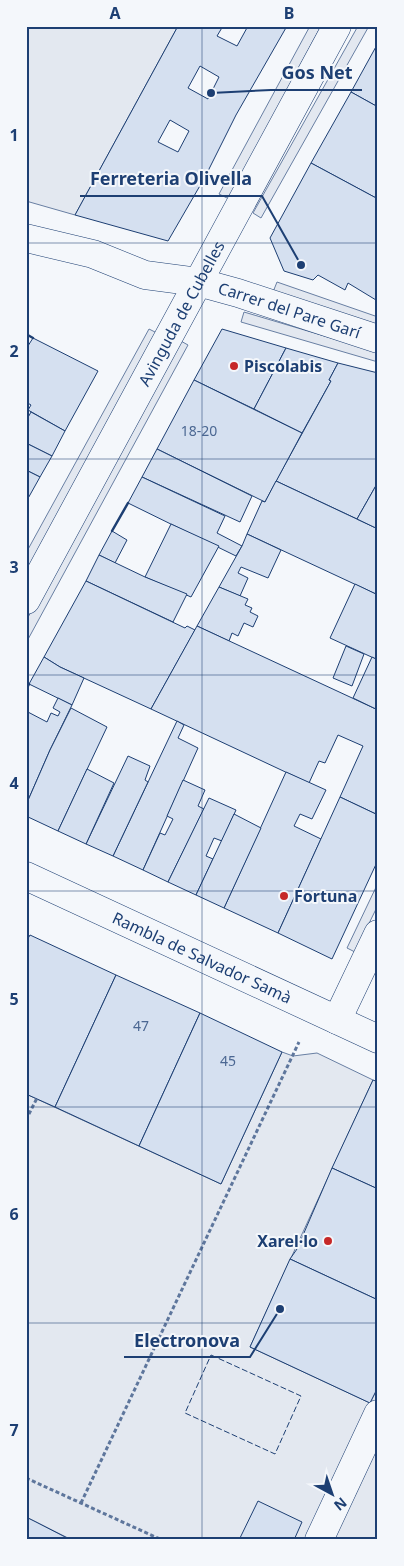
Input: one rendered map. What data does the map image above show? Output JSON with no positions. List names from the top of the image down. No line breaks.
{"streets":{"street":["Carrer del Pare Garí","Avinguda de Cubelles","Rambla de Salvador Samà"]},"crossings":[["Carrer del Pare Garí","Avinguda de Cubelles"]],"places":["Gos Net","Ferreteria Olivella","Piscolabis","Fortuna","Xarel·lo","Electronova"],"house_numbers":["18-20","47","45"],"north":"bottom right","grid":{"columns":["A","B"],"rows":["1","2","3","4","5","6","7"]}}
